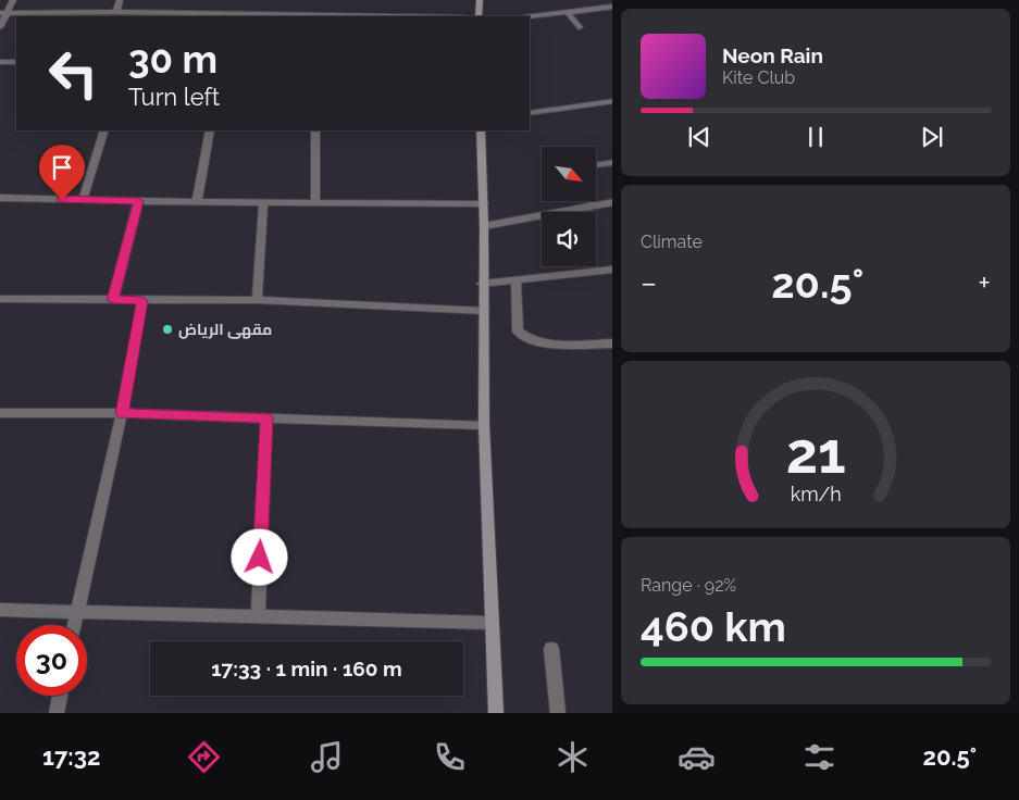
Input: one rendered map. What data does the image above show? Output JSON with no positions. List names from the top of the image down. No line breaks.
{"places":["مقهى الرياض"],"north":"bottom right","page":{"turn":["30 m","Turn left"],"song":["Neon Rain","Kite Club"],"tile":["Climate",["Range · 92%","460 km"]],"heat":["−","20.5°","+"],"limit":"30","trip":"17:33 · 1 min · 160 m","tabs":["17:32","20.5°"],"gauge":["21","km/h"]}}
